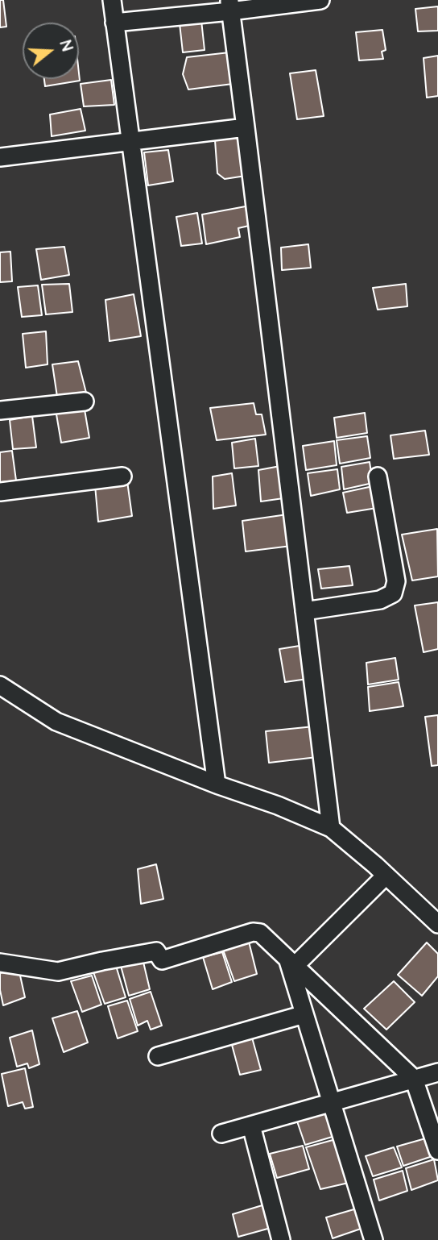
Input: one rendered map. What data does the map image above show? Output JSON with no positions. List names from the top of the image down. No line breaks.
{"north":"right"}
